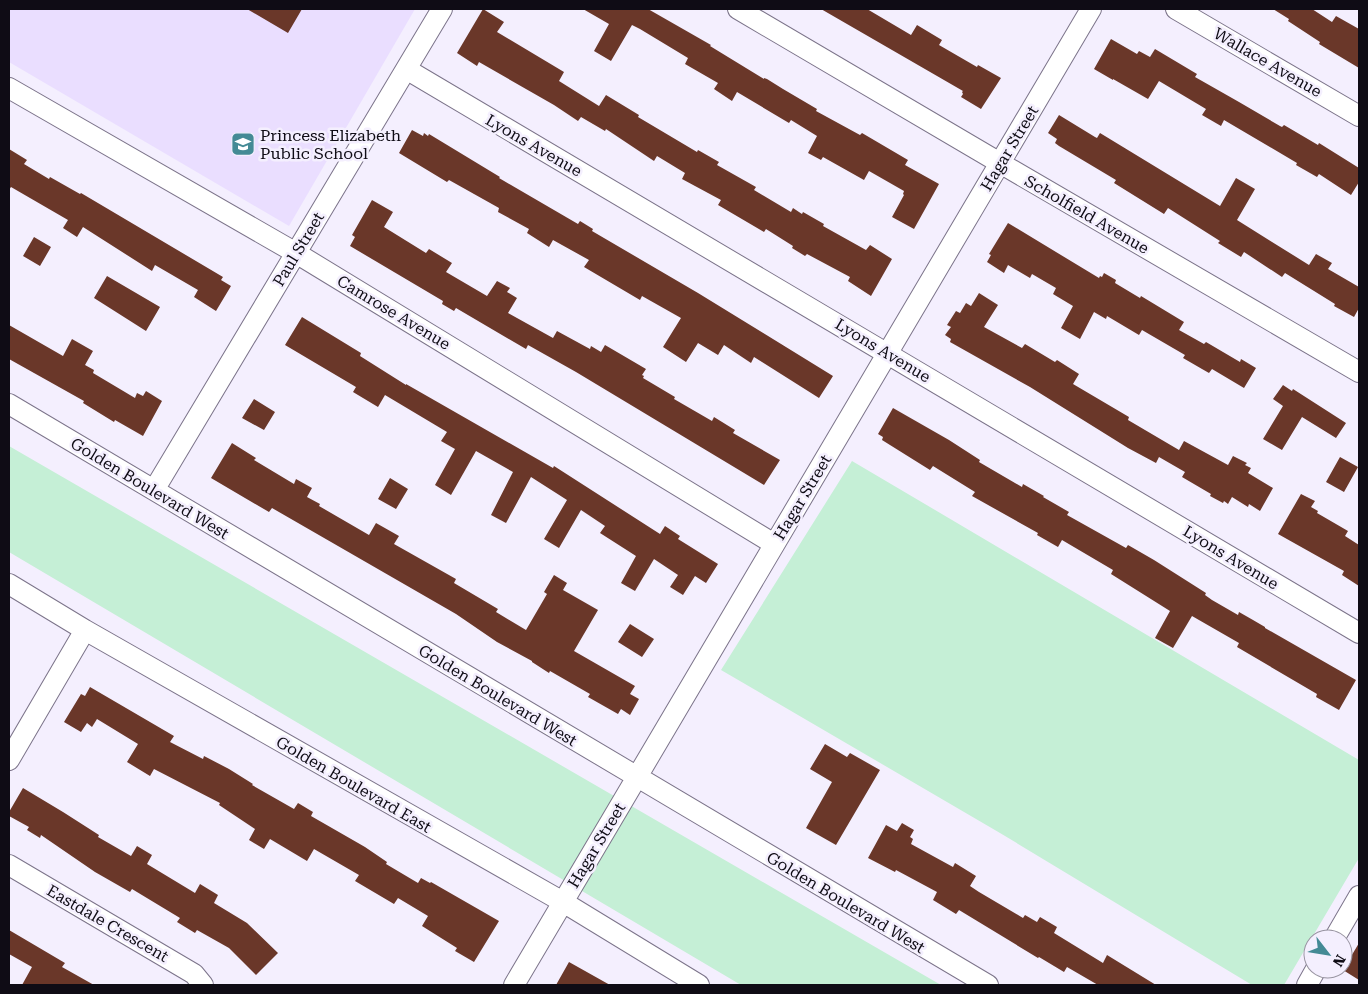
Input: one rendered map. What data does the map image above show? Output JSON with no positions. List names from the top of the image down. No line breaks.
{"streets":{"street":["Wallace Avenue","Lyons Avenue","Hagar Street","Scholfield Avenue","Paul Street","Camrose Avenue","Golden Boulevard West","Golden Boulevard East","Eastdale Crescent"]},"crossings":[["Lyons Avenue","Hagar Street"],["Lyons Avenue","Paul Street"],["Hagar Street","Scholfield Avenue"],["Hagar Street","Camrose Avenue"],["Hagar Street","Golden Boulevard West"],["Hagar Street","Golden Boulevard East"],["Paul Street","Camrose Avenue"],["Paul Street","Golden Boulevard West"]],"places":{"school or university":["Princess Elizabeth Public School"]},"north":"bottom right"}
